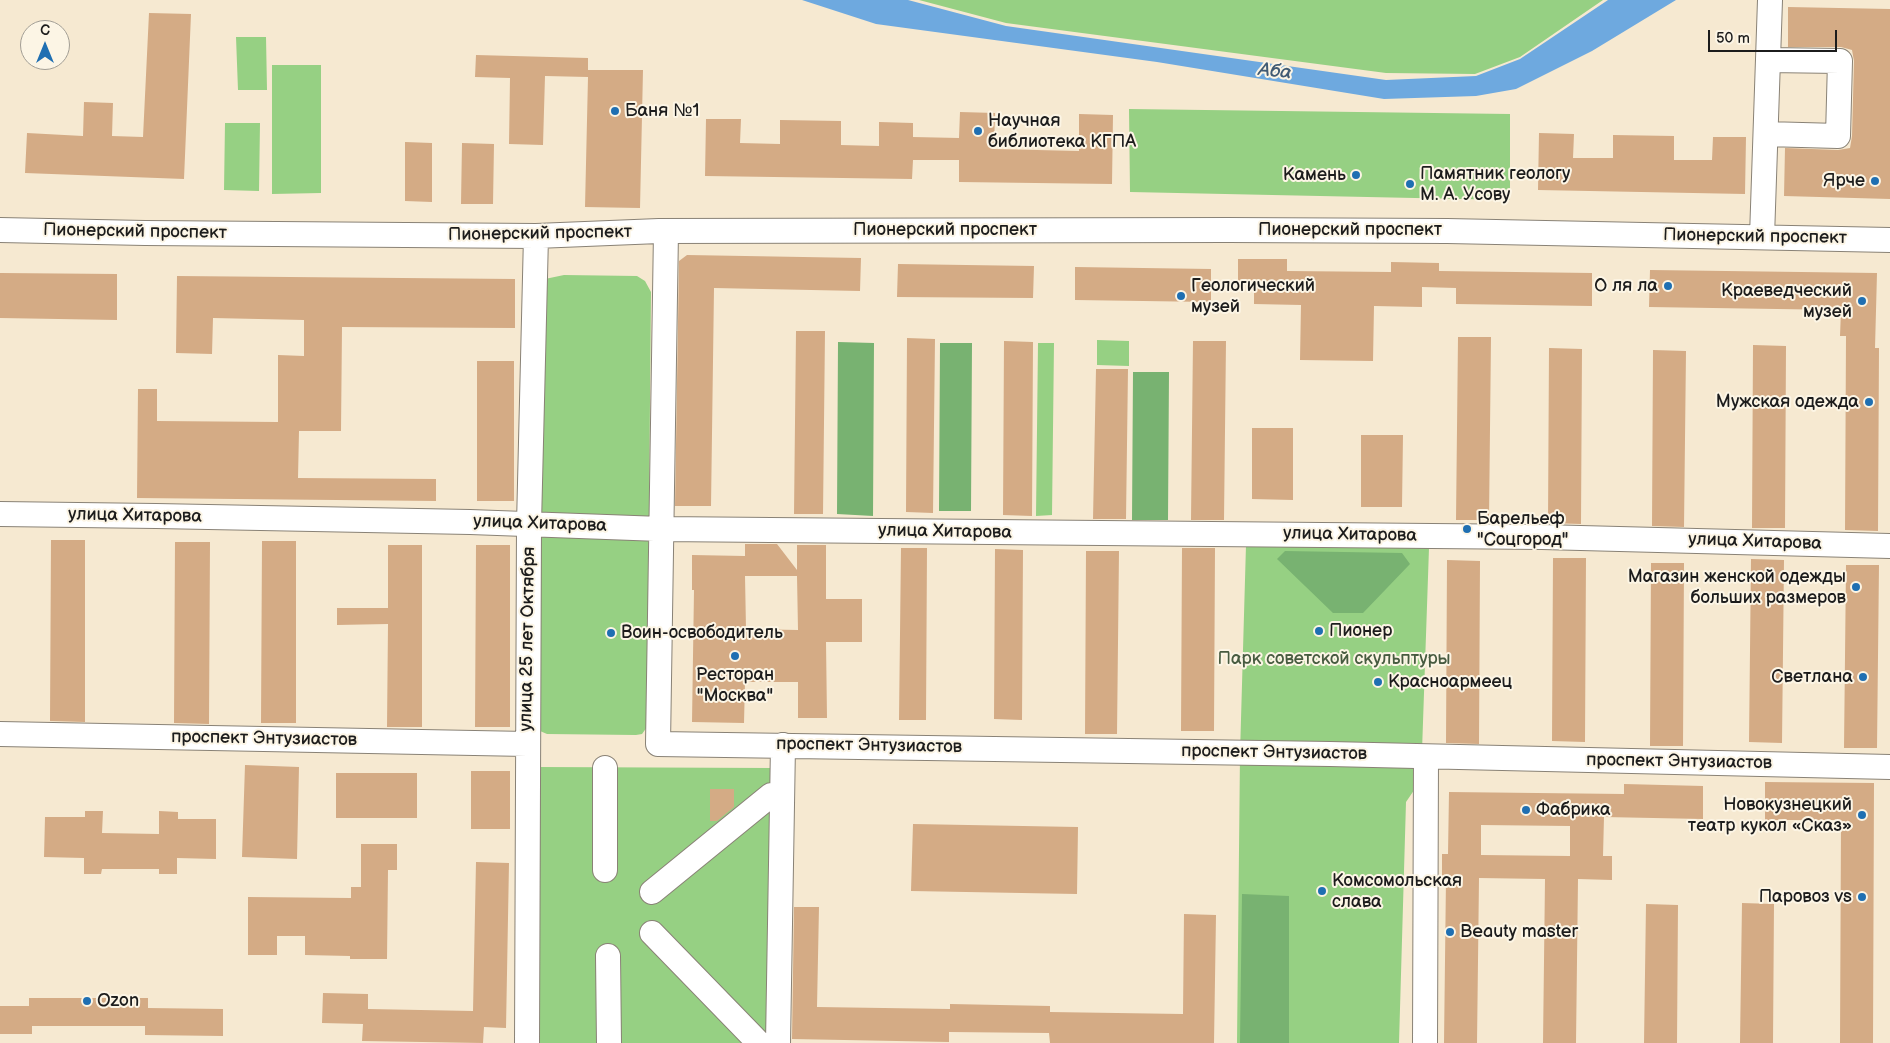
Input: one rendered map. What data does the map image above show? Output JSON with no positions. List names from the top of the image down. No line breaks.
{"streets":{"street":["Пионерский проспект","улица Хитарова","улица 25 лет Октября","проспект Энтузиастов"]},"crossings":[["Пионерский проспект","улица 25 лет Октября"],["улица Хитарова","улица 25 лет Октября"],["улица Хитарова","проспект Энтузиастов"],["улица 25 лет Октября","проспект Энтузиастов"]],"water":["Аба"],"parks":["Парк советской скульптуры"],"places":["Баня №1","Научная библиотека КГПА","Камень","Ярче","Памятник геологу М. А. Усову","О ля ла","Геологический музей","Краеведческий музей","Мужская одежда","Барельеф \"Соцгород\"","Магазин женской одежды больших размеров","Пионер","Воин-освободитель","Ресторан \"Москва\"","Светлана","Красноармеец","Фабрика","Новокузнецкий театр кукол «Сказ»","Комсомольская слава","Паровоз vs","Beauty master","Ozon"],"scale_bar":"50 m","north":"top"}
